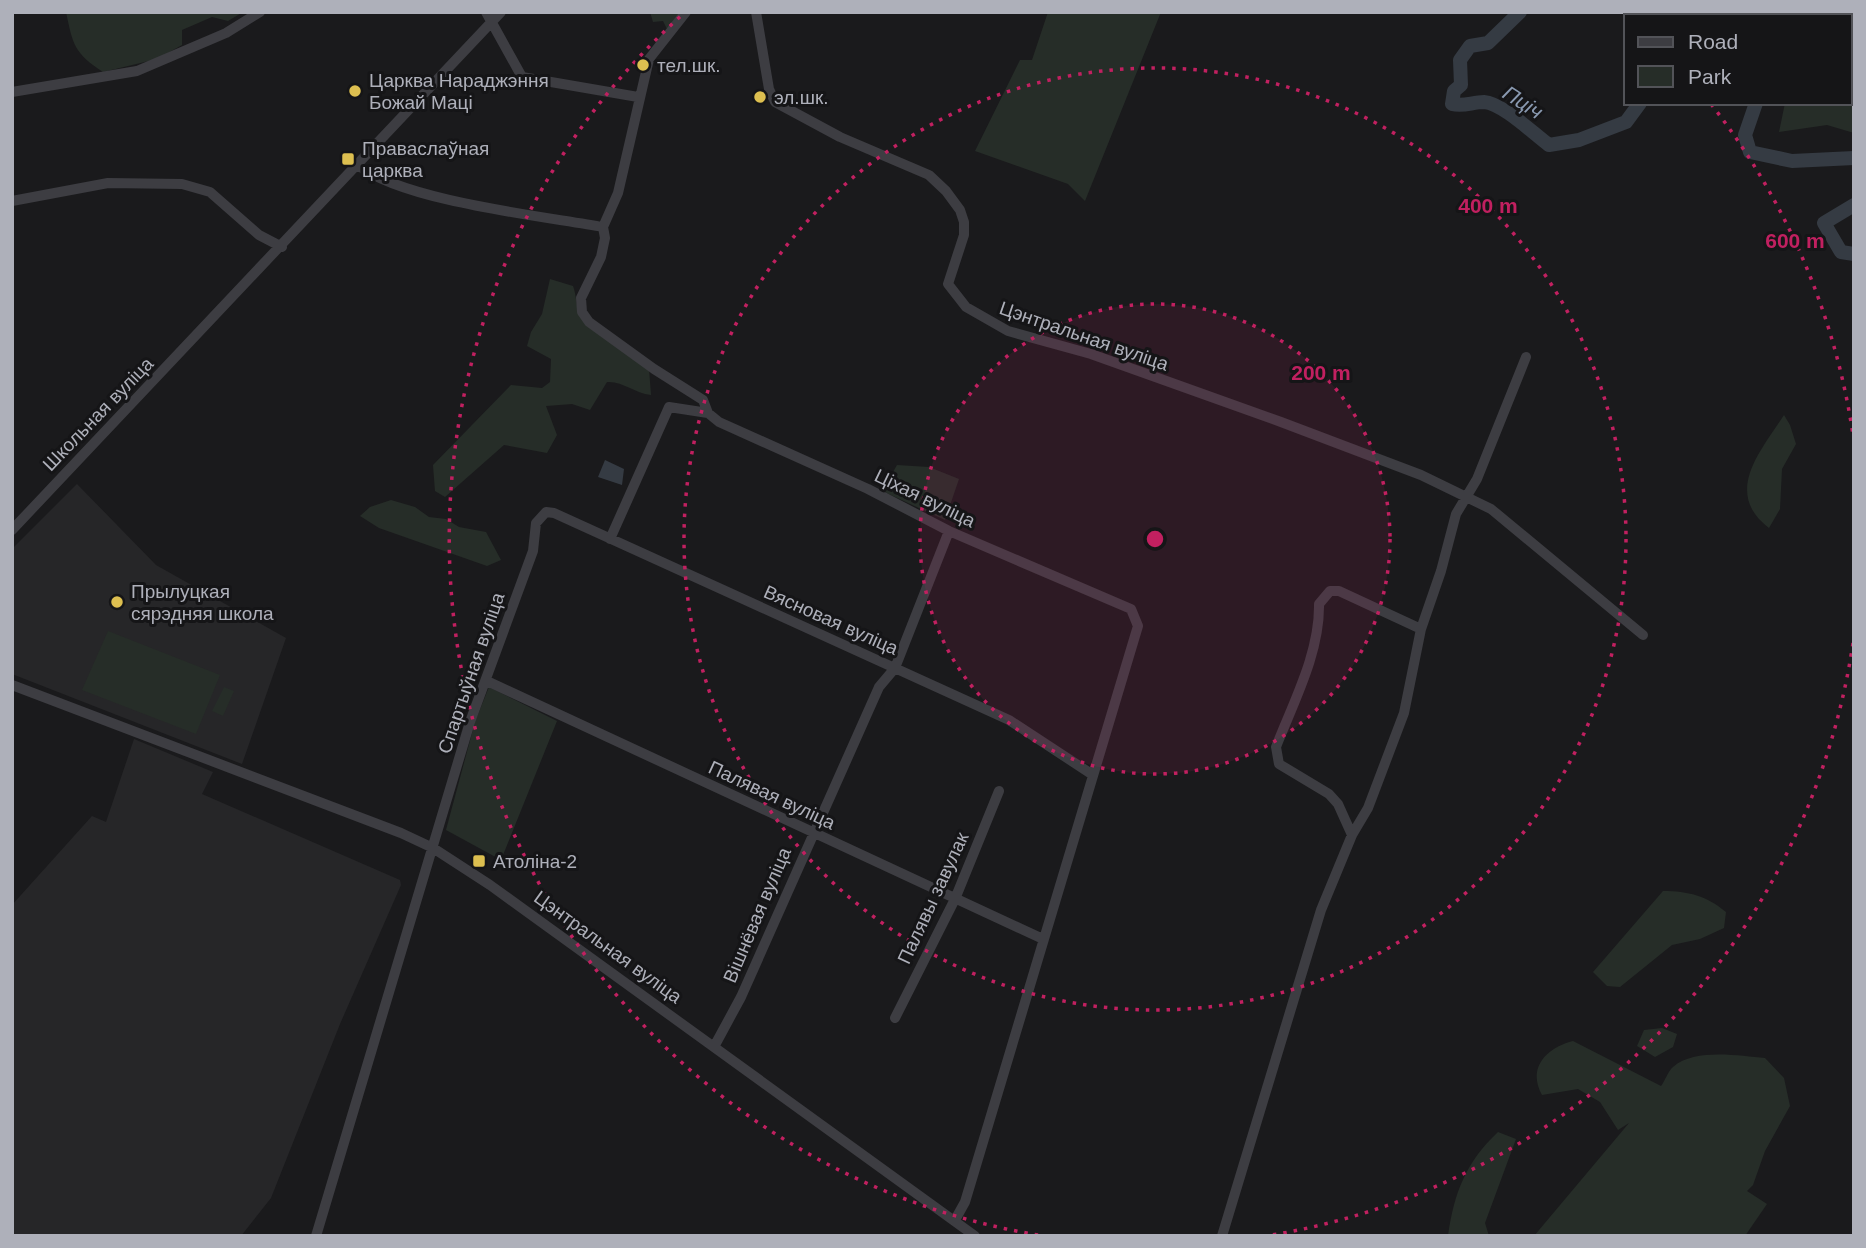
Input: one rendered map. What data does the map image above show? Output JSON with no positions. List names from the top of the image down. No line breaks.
{"streets":{"street":["Цэнтральная вуліца","Школьная вуліца","Ціхая вуліца","Вясновая вуліца","Спартыўная вуліца","Палявая вуліца","Палявы завулак","Вішнёвая вуліца"]},"crossings":[["Цэнтральная вуліца","Спартыўная вуліца"],["Цэнтральная вуліца","Вішнёвая вуліца"],["Ціхая вуліца","Вясновая вуліца"],["Ціхая вуліца","Вішнёвая вуліца"],["Вясновая вуліца","Спартыўная вуліца"],["Вясновая вуліца","Вішнёвая вуліца"],["Спартыўная вуліца","Палявая вуліца"],["Палявая вуліца","Палявы завулак"],["Палявая вуліца","Вішнёвая вуліца"]],"water":["Пціч"],"places":{"other":["тел.шк.","Царква Нараджэння Божай Маці","эл.шк.","Прылуцкая сярэдняя школа"],"transit":["Праваслаўная царква","Атоліна-2"]},"legend":["Road","Park"],"rings":["400 m","600 m","200 m"]}
